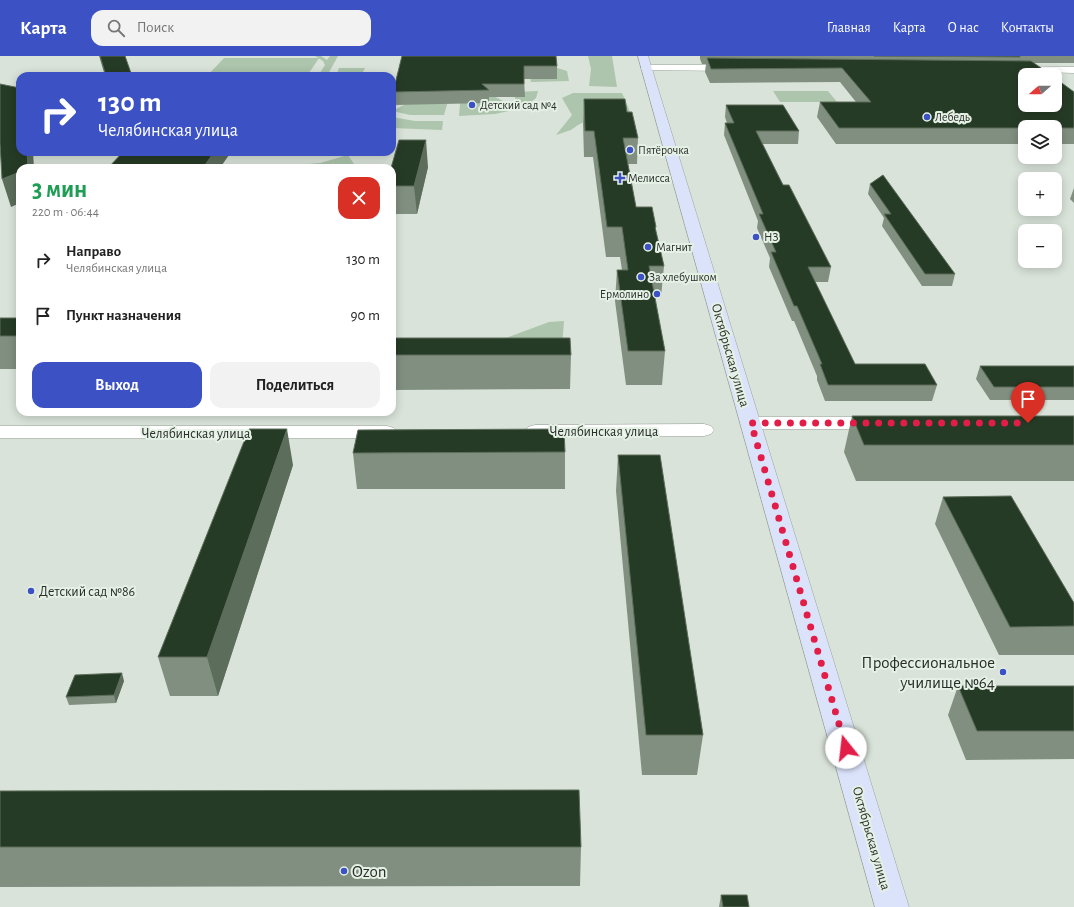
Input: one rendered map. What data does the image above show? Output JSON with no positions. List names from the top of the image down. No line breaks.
{"streets":{"main road":["Октябрьская улица"],"street":["Челябинская улица"]},"places":{"other":["Детский сад №4","Лебедь","Пятёрочка","НЗ","Магнит","За хлебушком","Ермолино","Детский сад №86","Профессиональное училище №64","Ozon"],"health":["Мелисса"]},"north":"left","page":{"header":"Карта","search":"Поиск","nav":["Главная","Карта","О нас","Контакты"],"map_buttons":["+","−"],"turn":["130 m","Челябинская улица"],"heading":["3 мин","220 m · 06:44"],"list":[{"name":"Направо","note":"Челябинская улица","value":"130 m"},{"name":"Пункт назначения","value":"90 m"}],"buttons":["Выход","Поделиться"]}}
